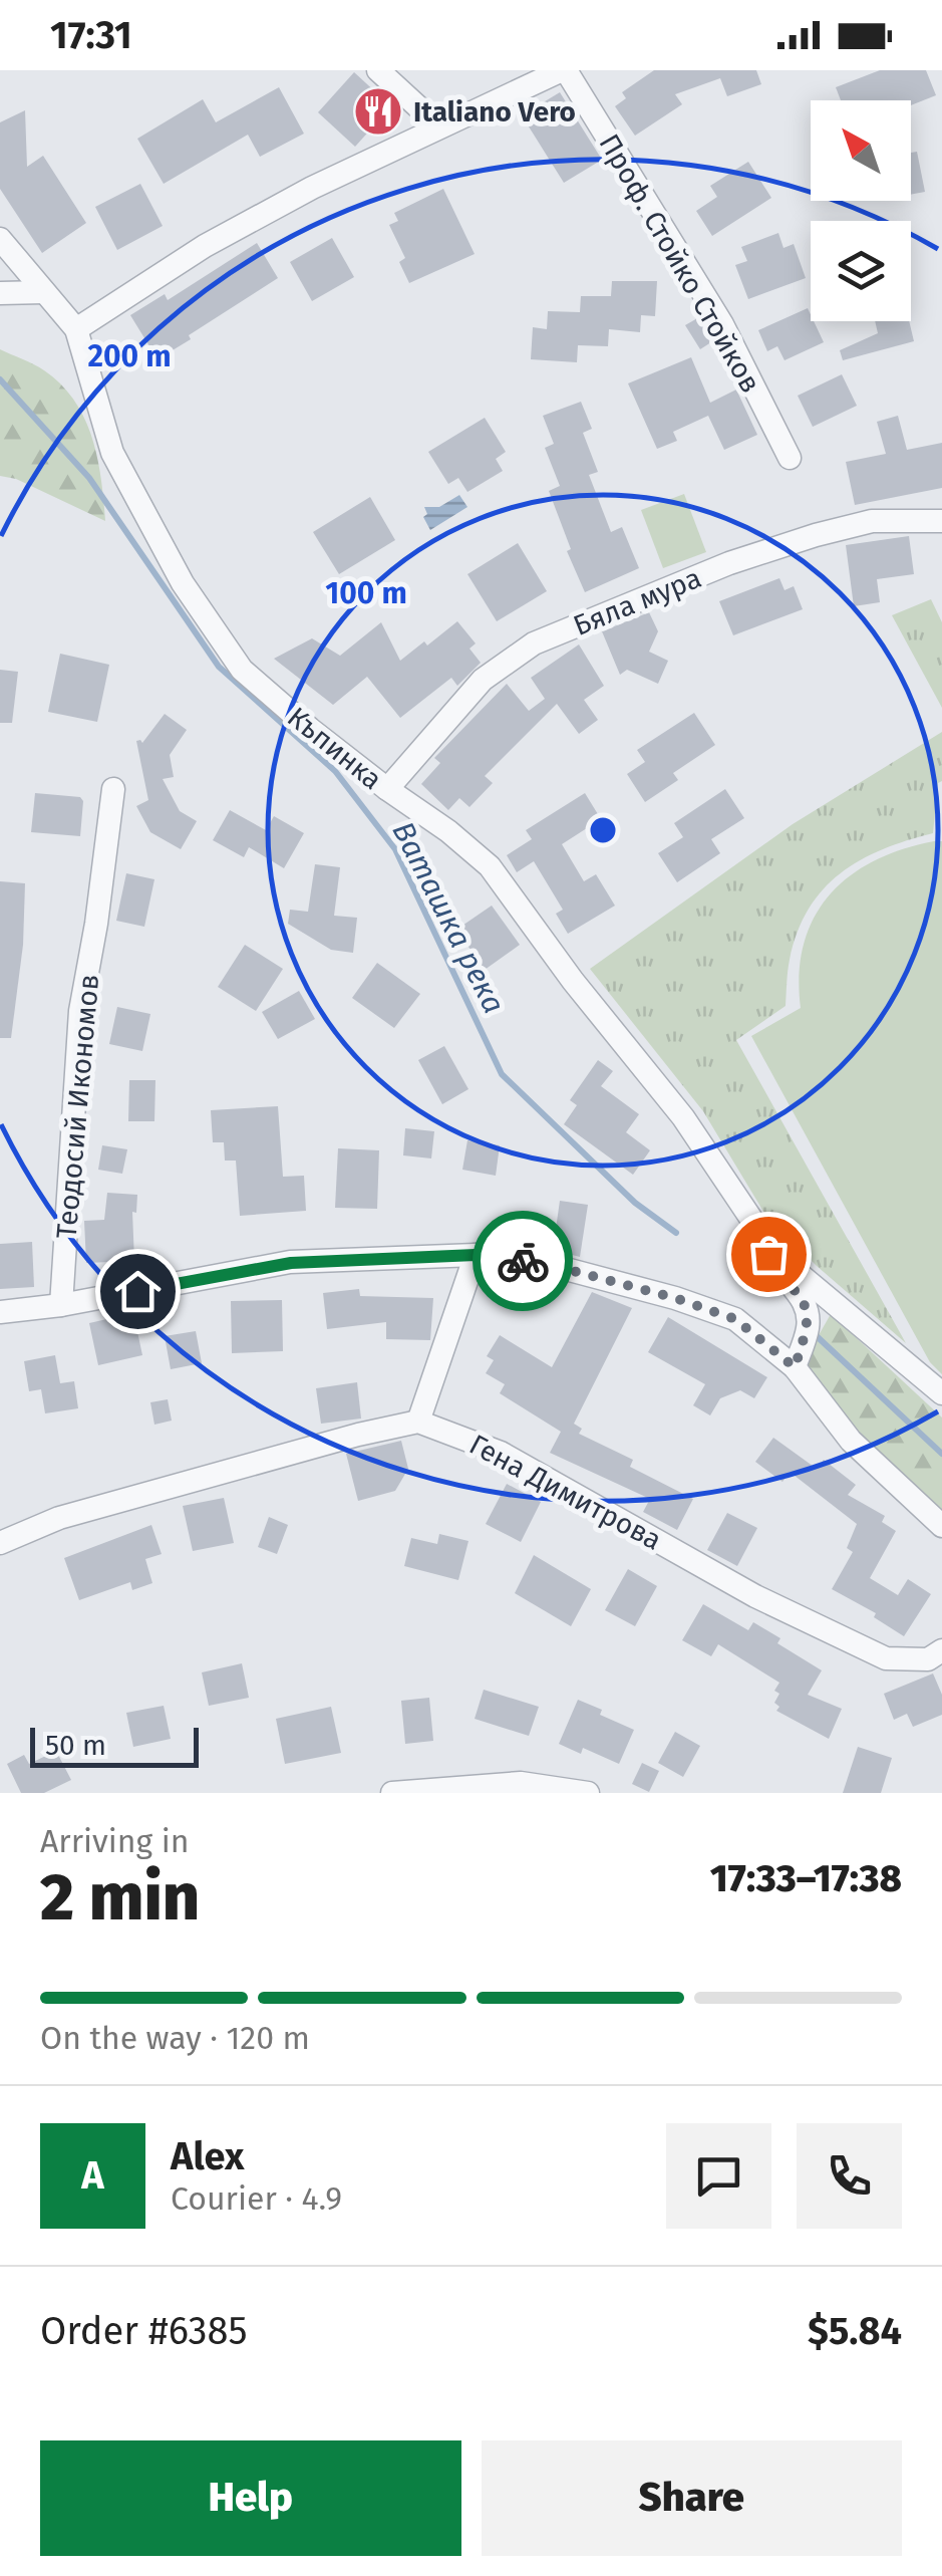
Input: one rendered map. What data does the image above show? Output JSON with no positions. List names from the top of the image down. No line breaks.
{"streets":{"street":["Проф. Стойко Стойков","Бяла мура","Къпинка","Теодосий Икономов","Гена Димитрова"]},"crossings":[["Бяла мура","Къпинка"]],"water":["Ваташка река"],"places":{"restaurant":["Italiano Vero"]},"scale_bar":"50 m","north":"top left","page":{"status":"17:31","scale":"50 m","heading":["2 min","Arriving in","17:33–17:38"],"panel":["Alex","Courier · 4.9","Order #6385","$5.84"],"bar":"On the way · 120 m","round":"A","buttons":["Help","Share"]},"rings":["200 m","100 m"]}
